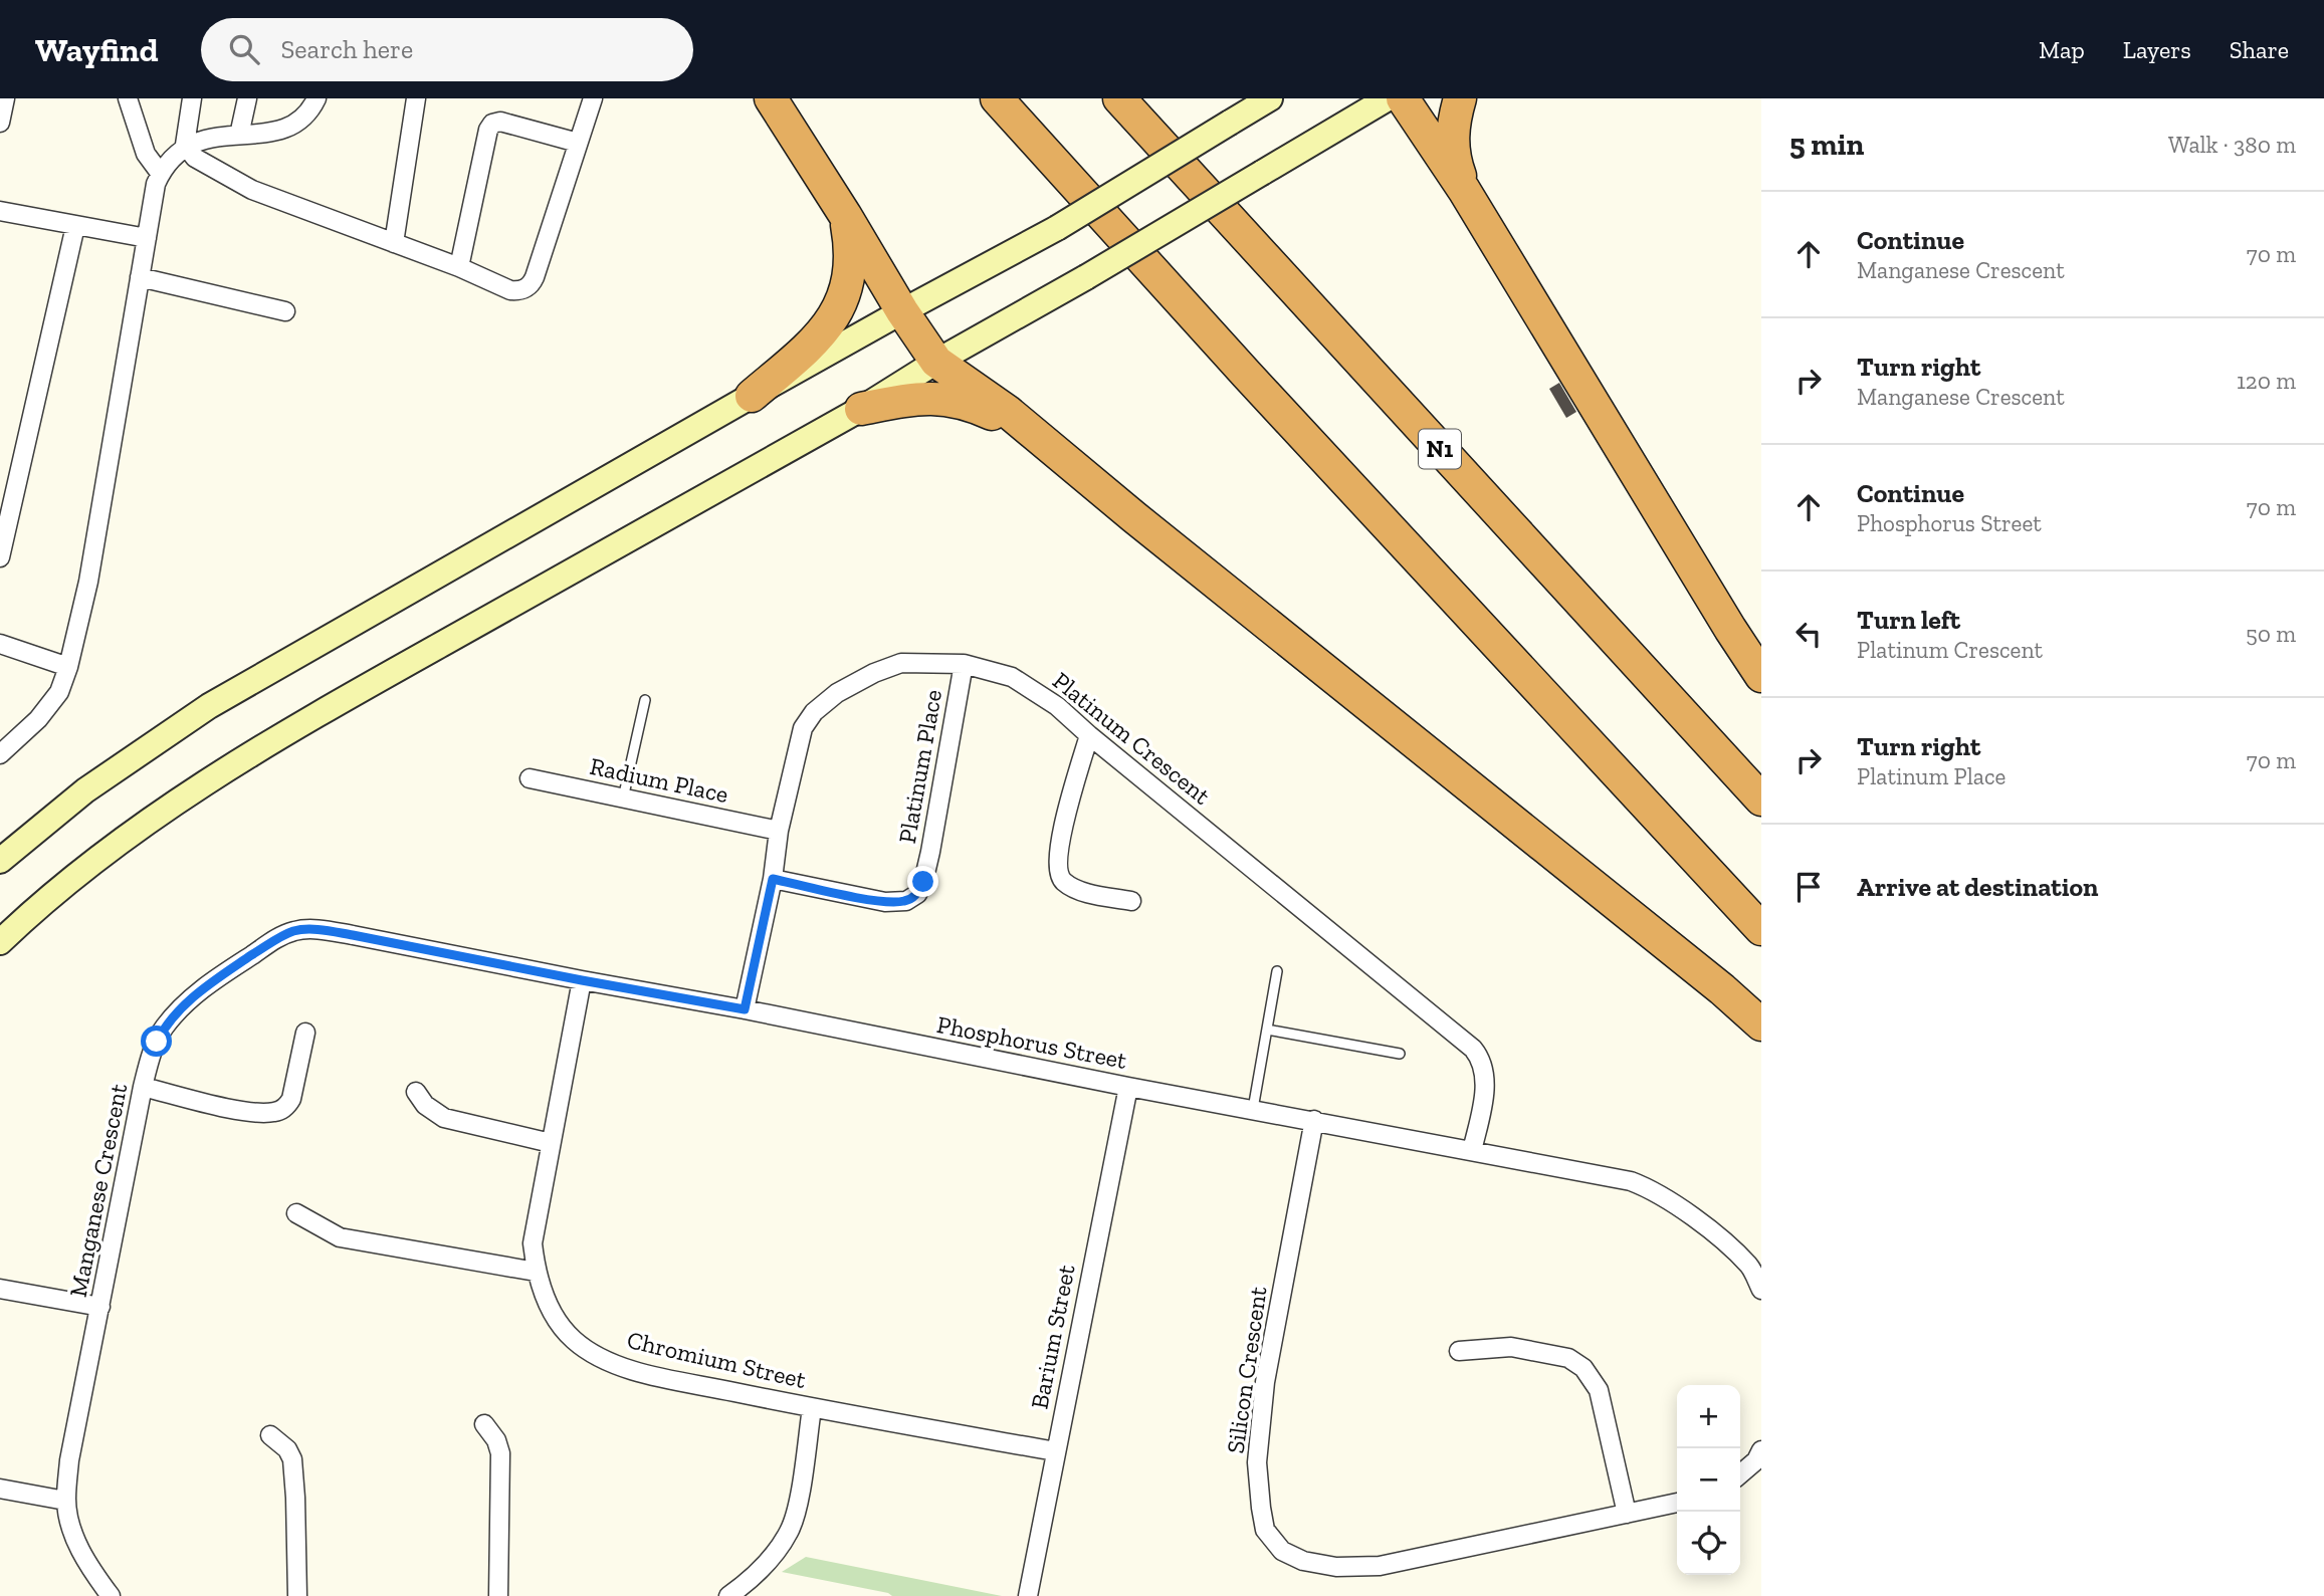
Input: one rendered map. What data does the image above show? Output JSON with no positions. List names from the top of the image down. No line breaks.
{"streets":{"highway":["N1"],"street":["Platinum Crescent","Platinum Place","Radium Place","Phosphorus Street","Manganese Crescent","Barium Street","Chromium Street","Silicon Crescent"]},"crossings":[["Platinum Crescent","Platinum Place"],["Platinum Crescent","Radium Place"],["Platinum Crescent","Phosphorus Street"],["Phosphorus Street","Manganese Crescent"],["Phosphorus Street","Barium Street"],["Phosphorus Street","Chromium Street"],["Phosphorus Street","Silicon Crescent"],["Manganese Crescent","Chromium Street"],["Barium Street","Chromium Street"]],"page":{"header":"Wayfind","search":"Search here","nav":["Map","Layers","Share"],"heading":["5 min","Walk · 380 m"],"list":[["Continue","Manganese Crescent","70 m"],["Turn right","Manganese Crescent","120 m"],["Continue","Phosphorus Street","70 m"],["Turn left","Platinum Crescent","50 m"],["Turn right","Platinum Place","70 m"],"Arrive at destination"],"map_buttons":["+","−"]}}
